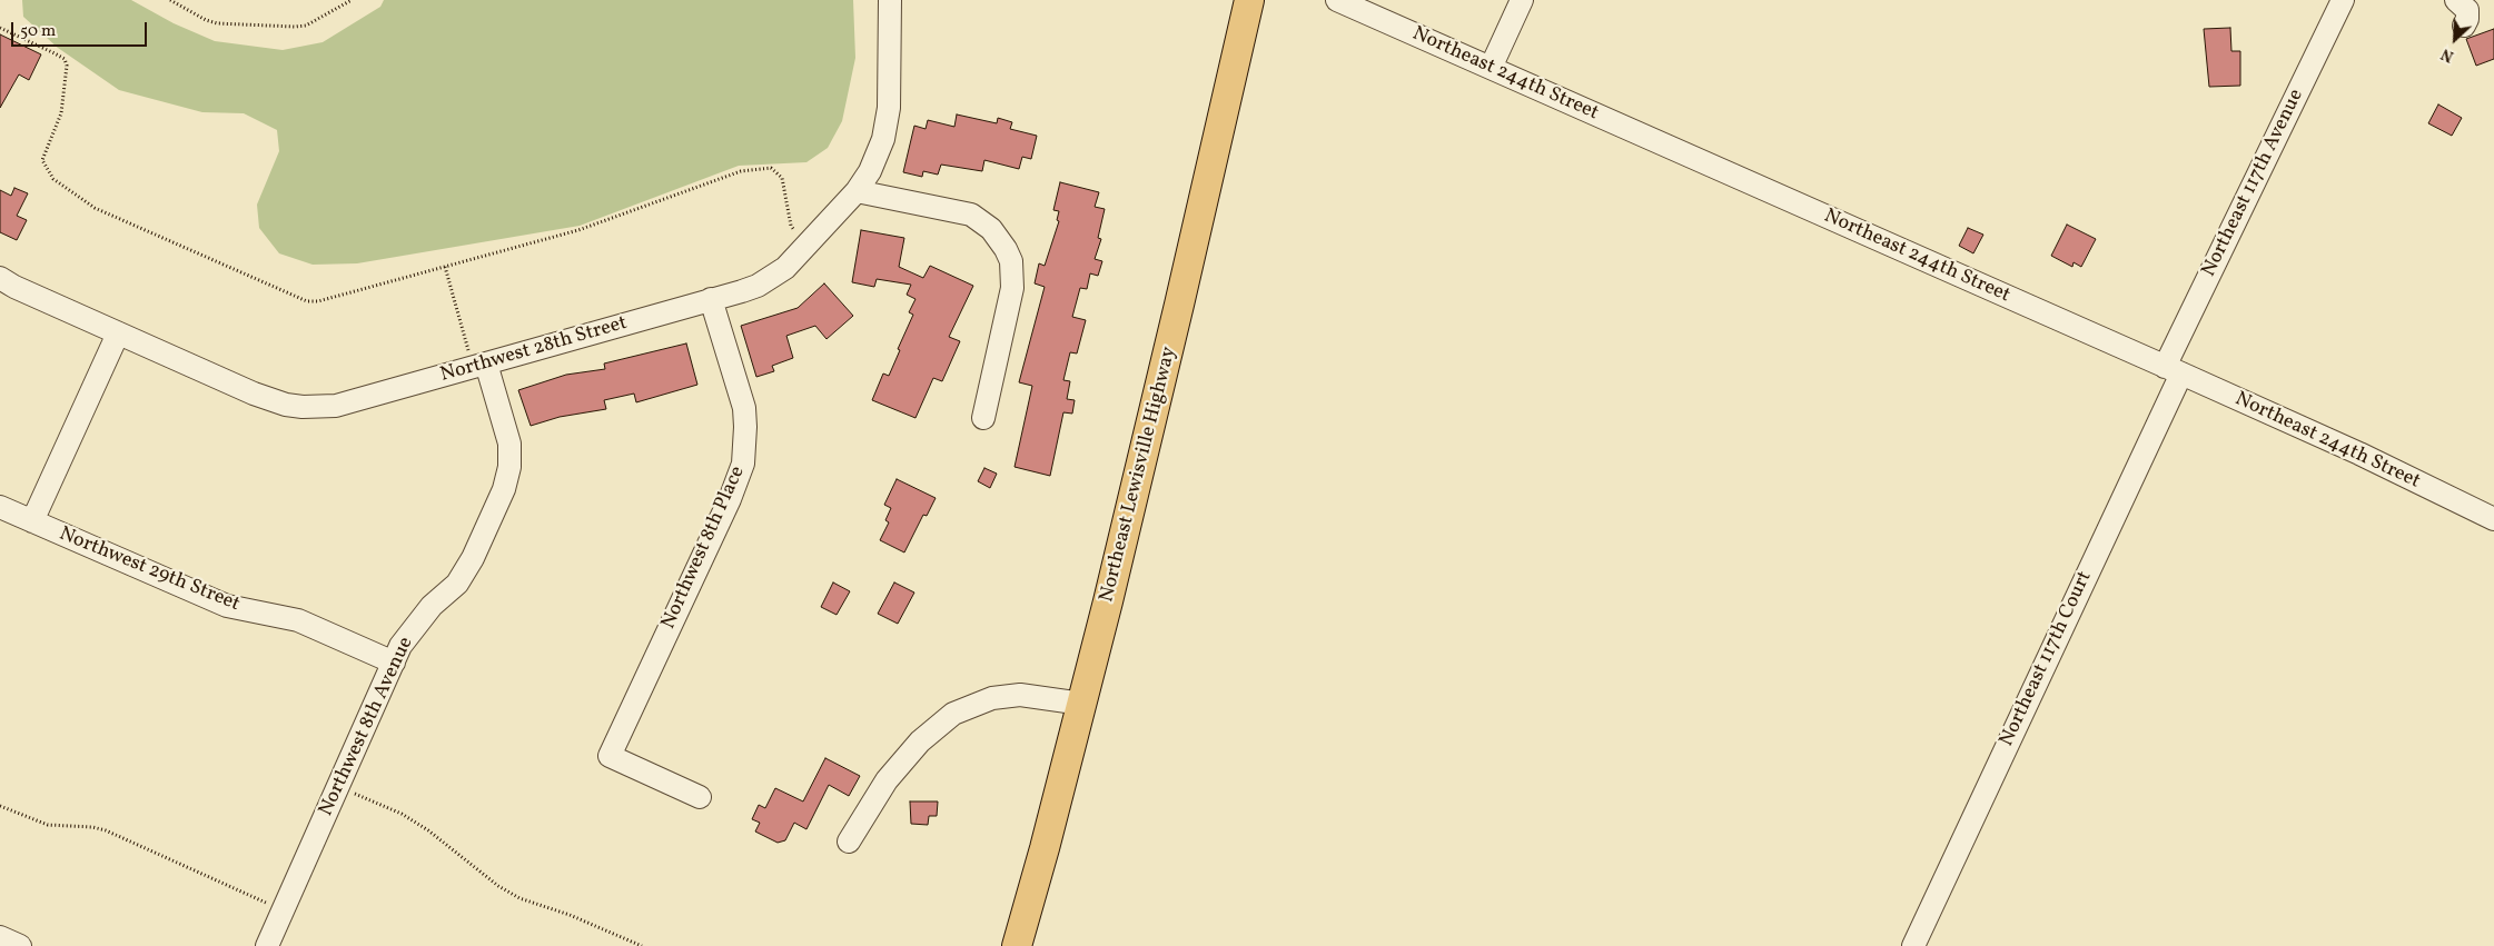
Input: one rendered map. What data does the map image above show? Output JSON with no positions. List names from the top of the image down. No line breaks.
{"streets":{"main road":["Northeast Lewisville Highway"],"street":["Northeast 244th Street","Northeast 117th Avenue","Northwest 28th Street","Northwest 8th Place","Northwest 29th Street","Northeast 117th Court","Northwest 8th Avenue"]},"crossings":[["Northeast 244th Street","Northeast 117th Avenue"],["Northeast 244th Street","Northeast 117th Court"],["Northeast 117th Avenue","Northeast 117th Court"],["Northwest 28th Street","Northwest 8th Place"],["Northwest 28th Street","Northwest 8th Avenue"],["Northwest 29th Street","Northwest 8th Avenue"]],"scale_bar":"50 m","north":"bottom left"}
